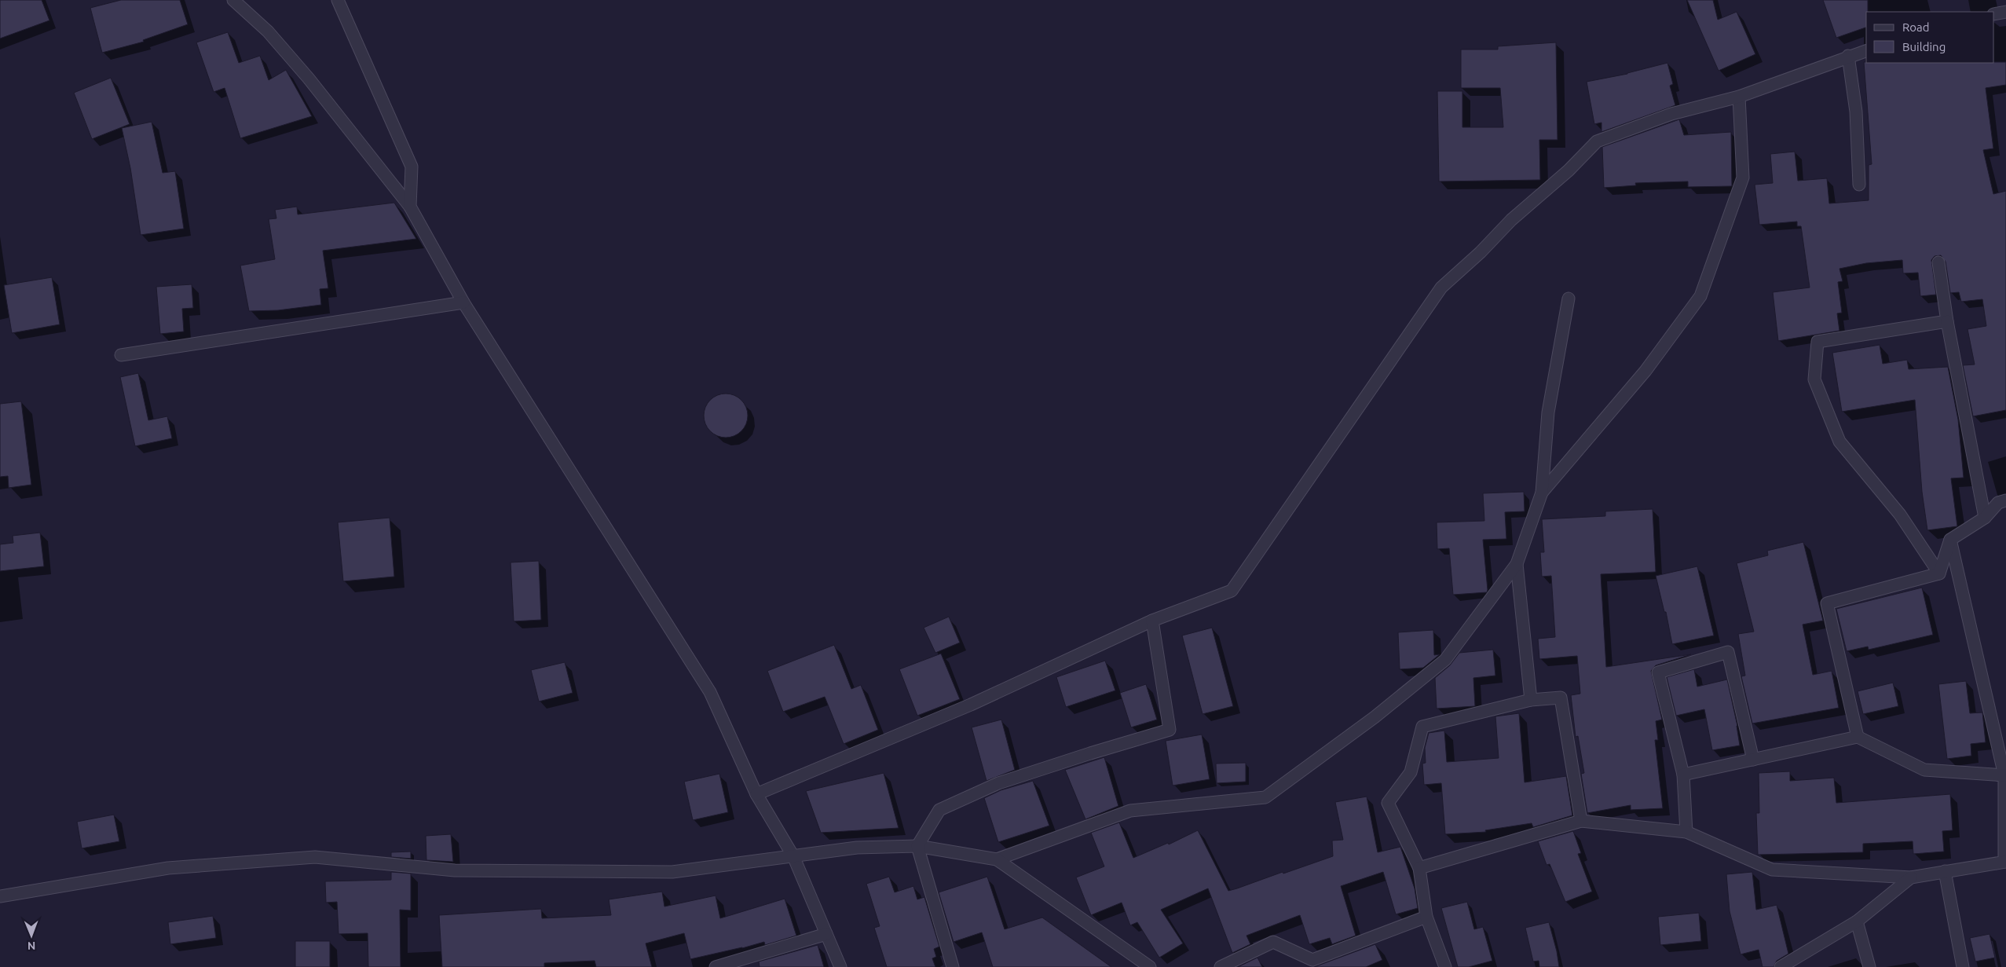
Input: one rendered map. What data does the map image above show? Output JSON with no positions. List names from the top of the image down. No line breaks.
{"legend":["Road","Building"],"north":"bottom"}
